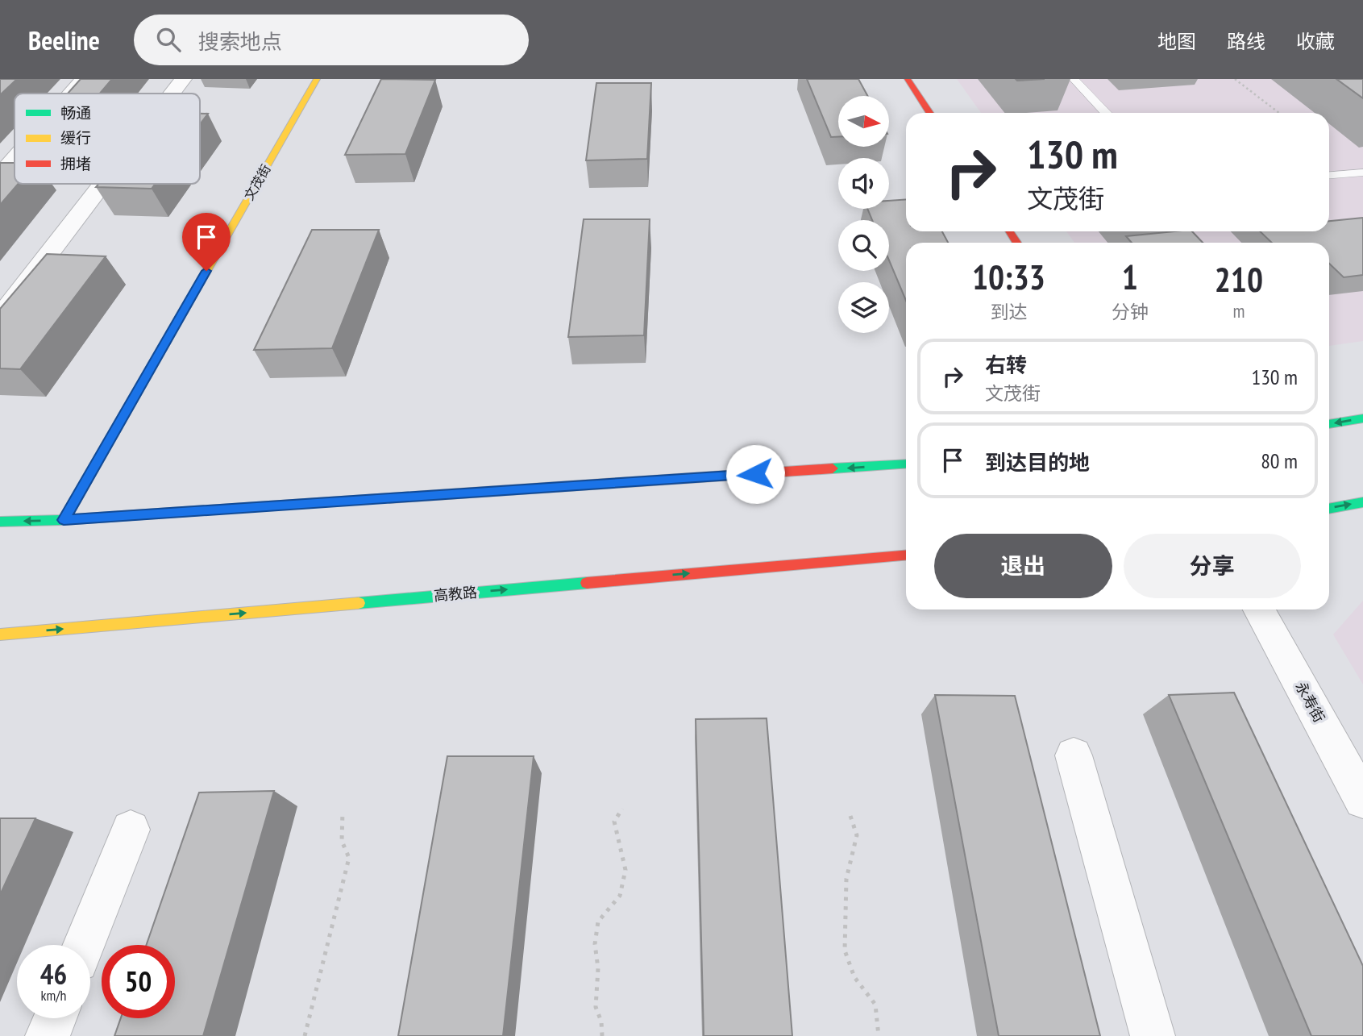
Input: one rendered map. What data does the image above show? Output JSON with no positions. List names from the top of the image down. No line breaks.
{"streets":{"main road":["文茂街","高教路"],"street":["永寿街"]},"legend":["畅通","缓行","拥堵"],"north":"right","page":{"header":"Beeline","search":"搜索地点","nav":["地图","路线","收藏"],"turn":["130 m","文茂街"],"eta":["10:33","到达","1","分钟","210","m"],"list":[{"name":"右转","note":"文茂街","value":"130 m"},{"name":"到达目的地","value":"80 m"}],"buttons":["退出","分享"],"speed":"46 km/h","limit":"50"}}
